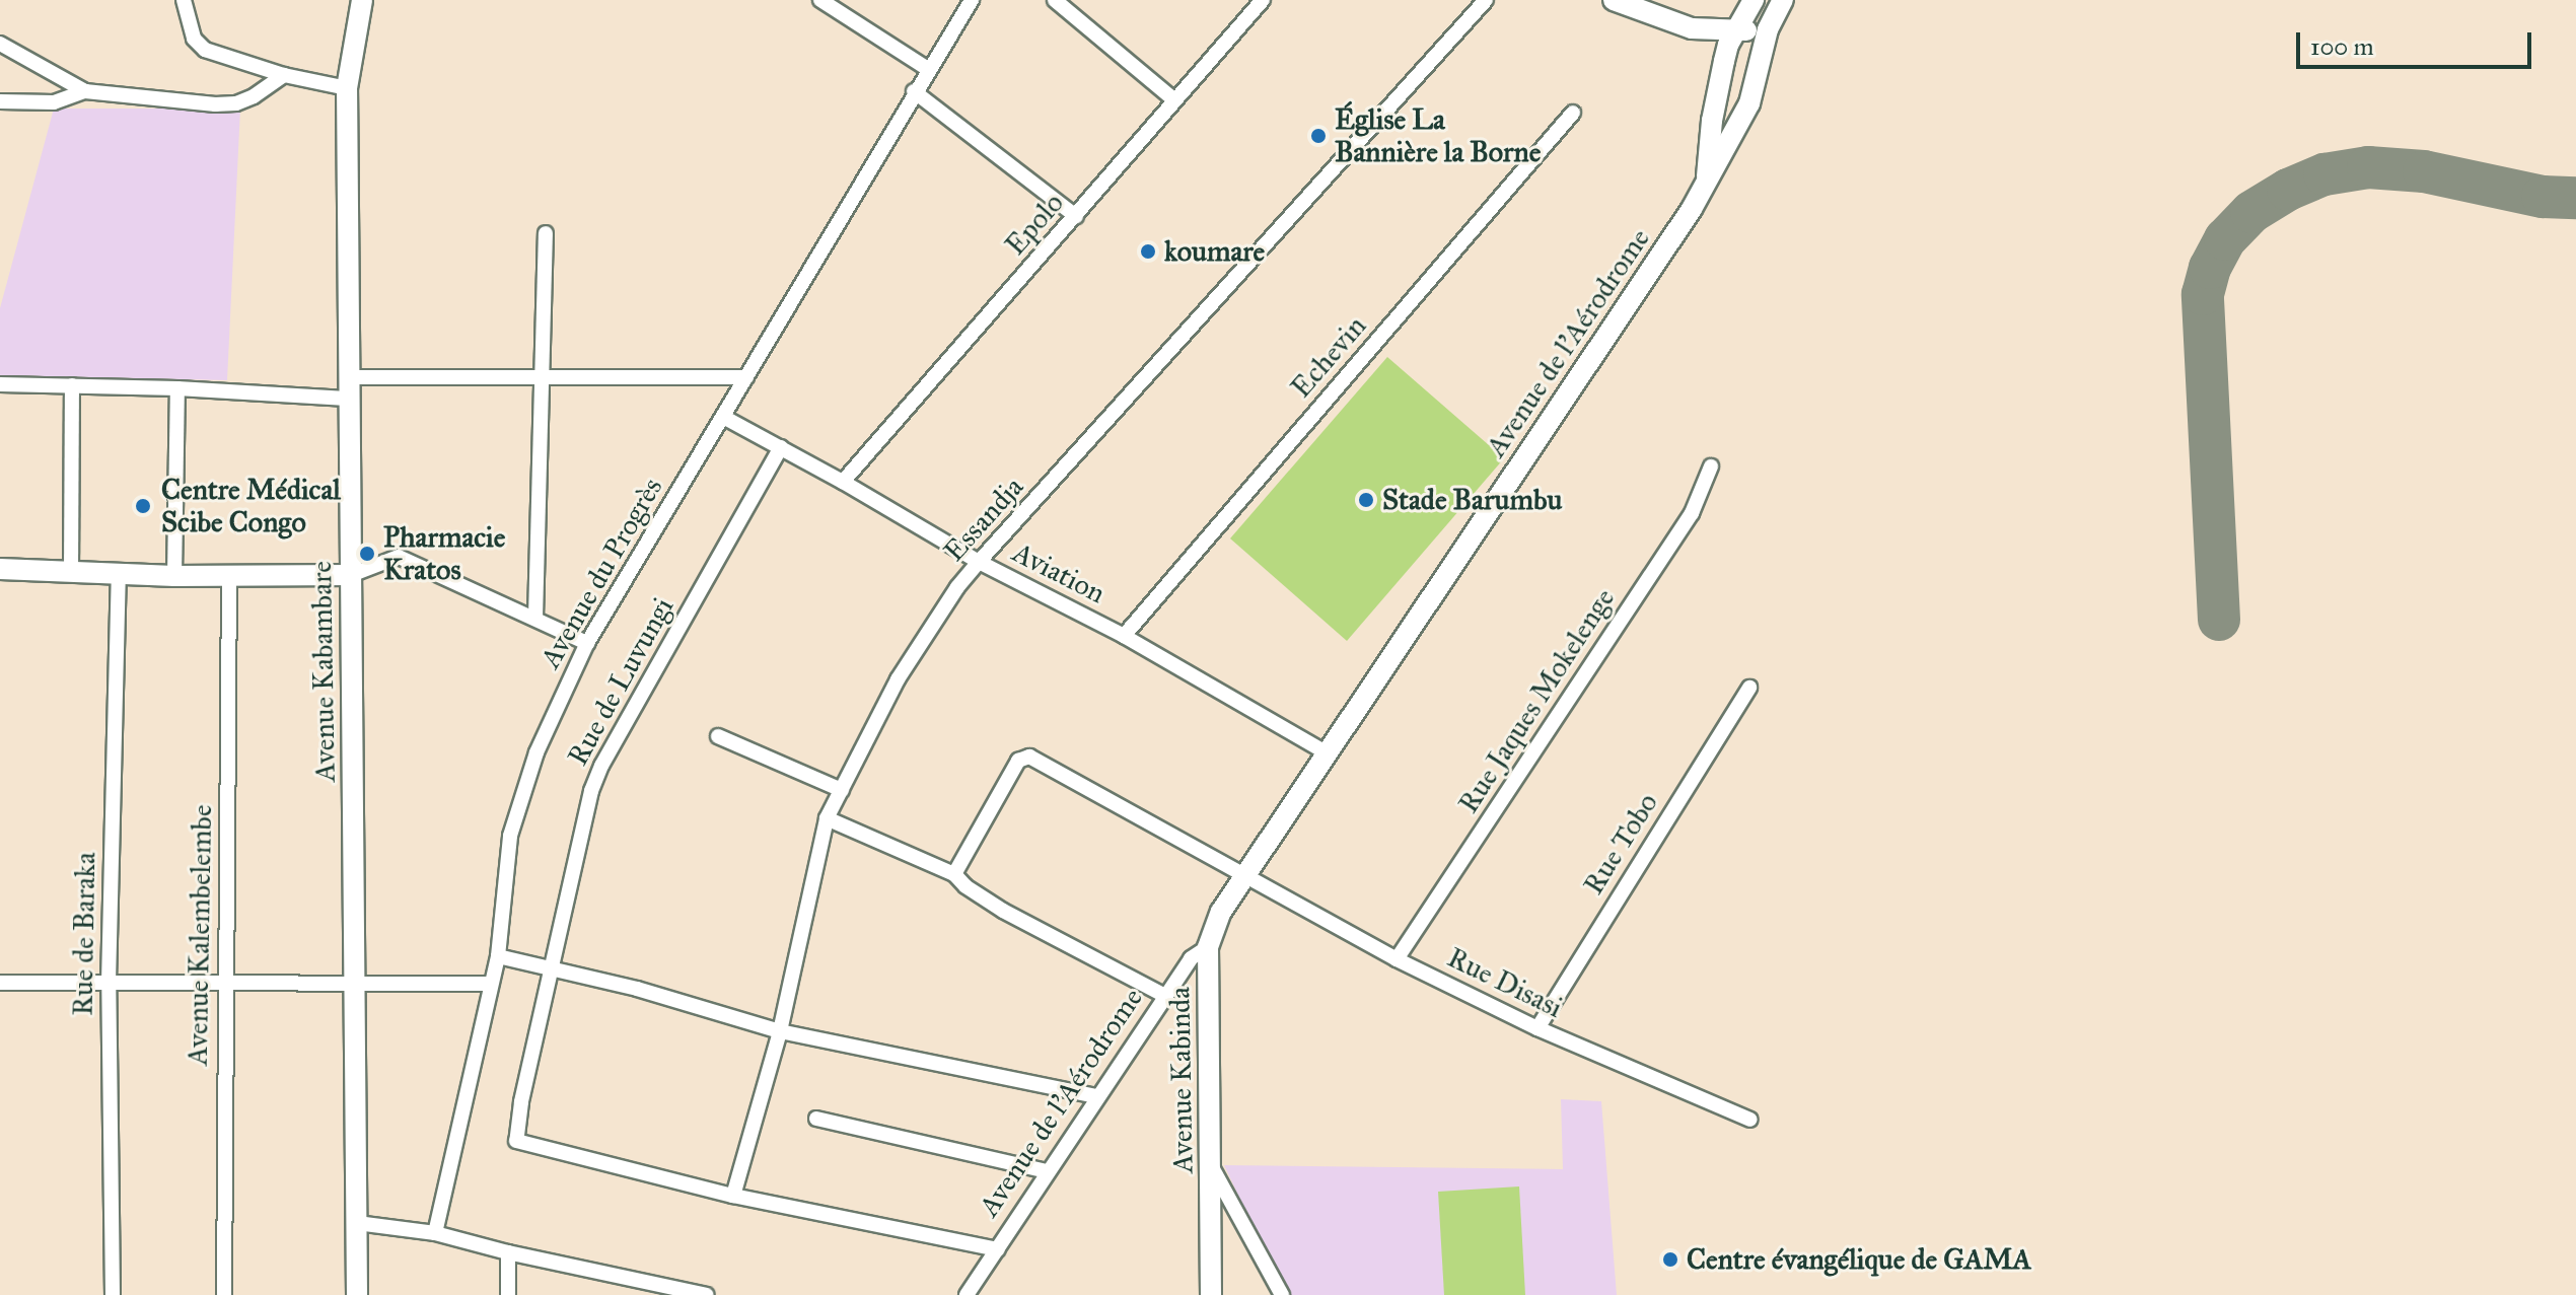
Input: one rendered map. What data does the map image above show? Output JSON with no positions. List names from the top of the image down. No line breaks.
{"streets":{"street":["Epolo","Avenue de l’Aérodrome","Echevin","Essandja","Avenue du Progrès","Aviation","Avenue Kabambare","Rue de Luvungi","Rue Jaques Mokelenge","Rue Tobo","Rue de Baraka","Avenue Kalembelembe","Rue Disasi","Avenue Kabinda"]},"crossings":[["Epolo","Aviation"],["Avenue de l’Aérodrome","Aviation"],["Avenue de l’Aérodrome","Rue Disasi"],["Avenue de l’Aérodrome","Avenue Kabinda"],["Echevin","Aviation"],["Essandja","Aviation"],["Essandja","Rue de Luvungi"],["Avenue du Progrès","Aviation"],["Aviation","Rue de Luvungi"],["Rue Jaques Mokelenge","Rue Disasi"],["Rue Tobo","Rue Disasi"],["Rue Disasi","Avenue Kabinda"]],"places":["Église La Bannière la Borne","koumare","Stade Barumbu","Centre Médical Scibe Congo","Pharmacie Kratos","Centre évangélique de GAMA"],"scale_bar":"100 m"}
